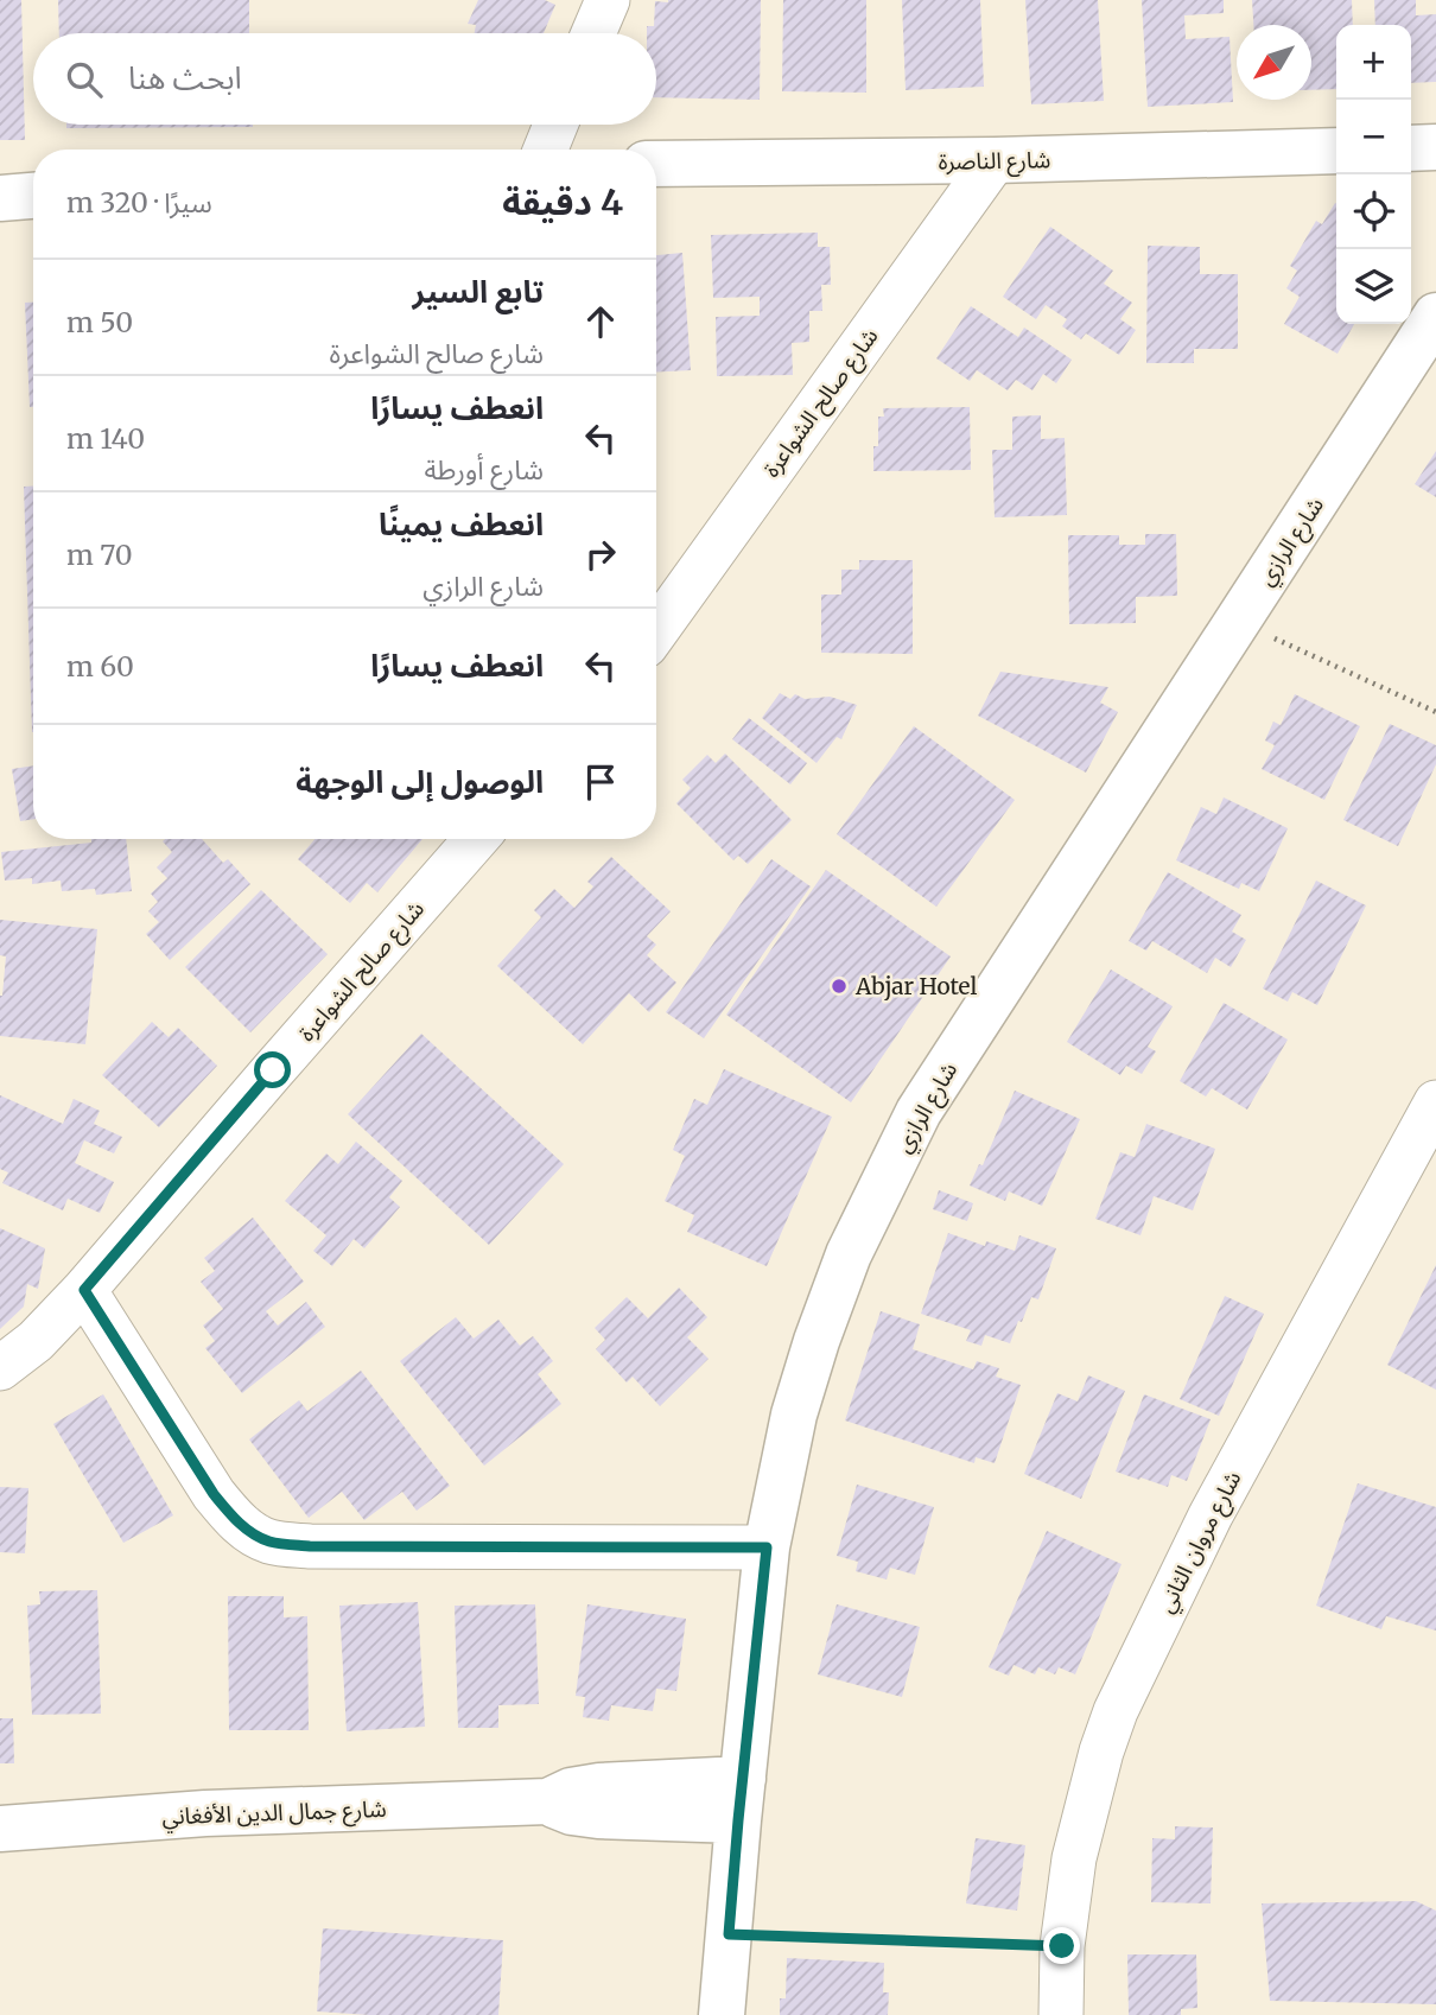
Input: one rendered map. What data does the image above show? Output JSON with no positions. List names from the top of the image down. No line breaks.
{"streets":{"street":["شارع الناصرة","شارع صالح الشواعرة","شارع الرازي","شارع مروان الثاني","شارع جمال الدين الأفغاني"]},"crossings":[["شارع الناصرة","شارع صالح الشواعرة"],["شارع الرازي","شارع جمال الدين الأفغاني"]],"places":["Abjar Hotel"],"north":"bottom left","page":{"map_buttons":["+","−"],"search":"ابحث هنا","heading":["4 دقيقة","سيرًا · 320 m"],"list":[["تابع السير","شارع صالح الشواعرة","50 m"],["انعطف يسارًا","شارع أورطة","140 m"],["انعطف يمينًا","شارع الرازي","70 m"],["انعطف يسارًا","60 m"],"الوصول إلى الوجهة"]}}
